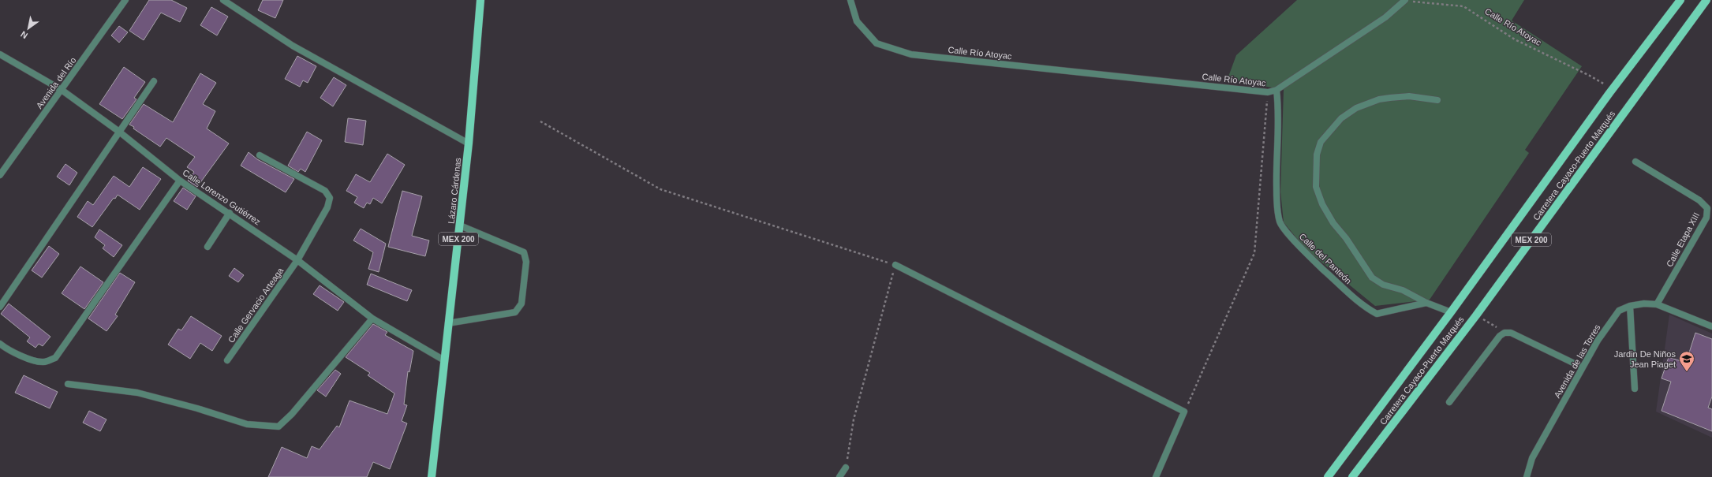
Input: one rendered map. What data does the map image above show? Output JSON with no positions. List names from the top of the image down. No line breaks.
{"streets":{"main road":["Carretera Cayaco-Puerto Marqués","Lázaro Cárdenas","MEX 200"],"street":["Calle Río Atoyac","Avenida del Río","Calle Lorenzo Gutiérrez","Calle Etapa XIII","Calle del Panteón","Calle Gervacio Arteaga","Avenida de las Torres"]},"crossings":[["Calle Río Atoyac","Carretera Cayaco-Puerto Marqués"],["Calle Río Atoyac","Calle del Panteón"],["Avenida del Río","Calle Lorenzo Gutiérrez"],["Lázaro Cárdenas","Calle Lorenzo Gutiérrez"],["Calle Lorenzo Gutiérrez","Calle Gervacio Arteaga"],["Calle Etapa XIII","Avenida de las Torres"]],"places":{"school or university":["Jardin De Niños Jean Piaget"]},"north":"bottom left"}
